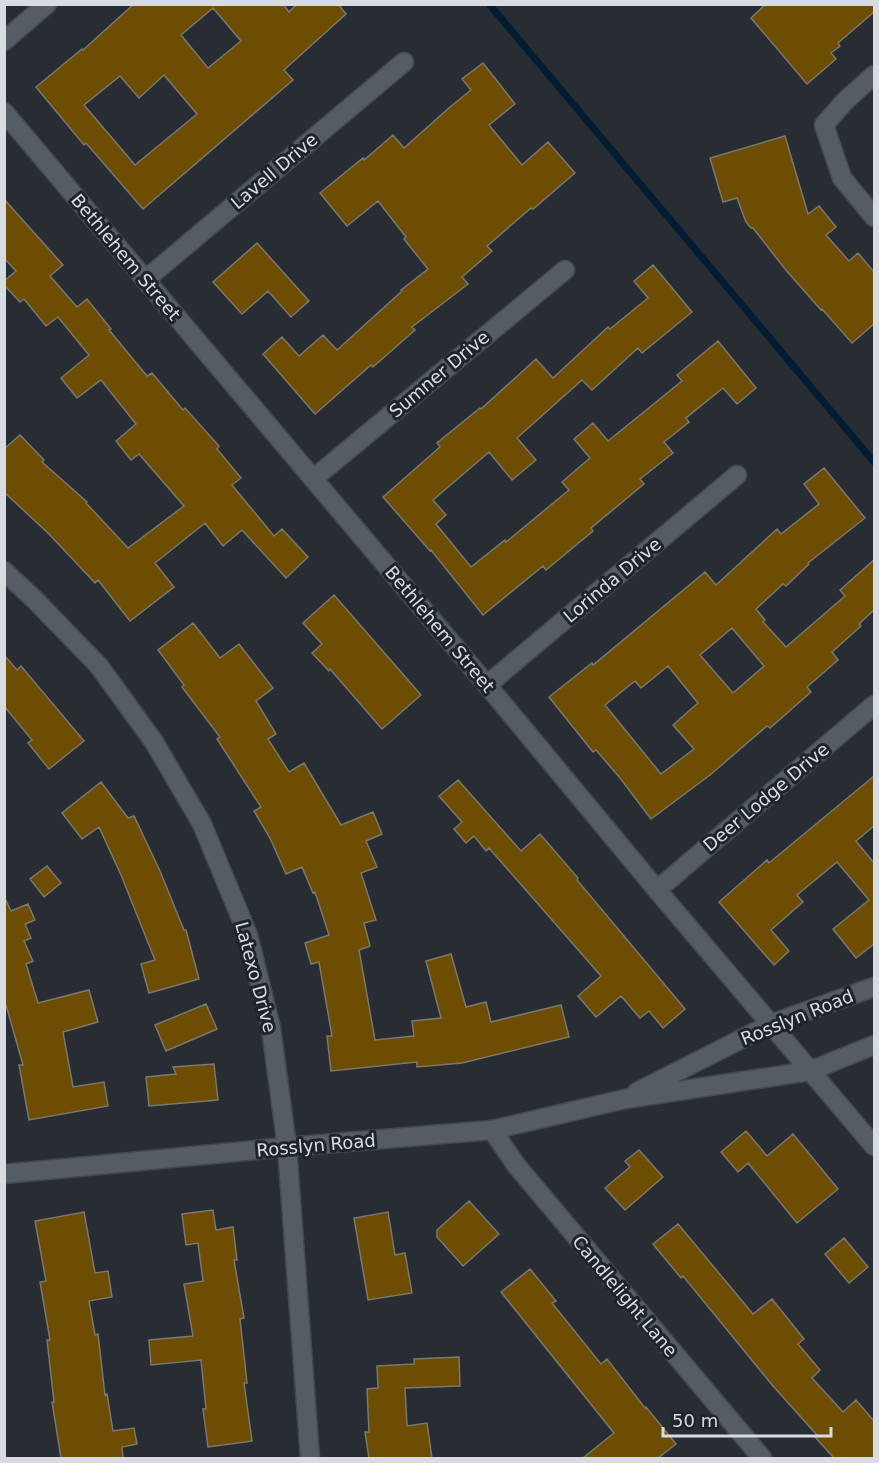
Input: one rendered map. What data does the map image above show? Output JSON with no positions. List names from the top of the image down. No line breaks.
{"streets":{"street":["Lavell Drive","Bethlehem Street","Sumner Drive","Lorinda Drive","Deer Lodge Drive","Latexo Drive","Rosslyn Road","Candlelight Lane"]},"crossings":[["Lavell Drive","Bethlehem Street"],["Bethlehem Street","Sumner Drive"],["Bethlehem Street","Lorinda Drive"],["Bethlehem Street","Deer Lodge Drive"],["Bethlehem Street","Rosslyn Road"],["Latexo Drive","Rosslyn Road"],["Rosslyn Road","Candlelight Lane"]],"scale_bar":"50 m"}
